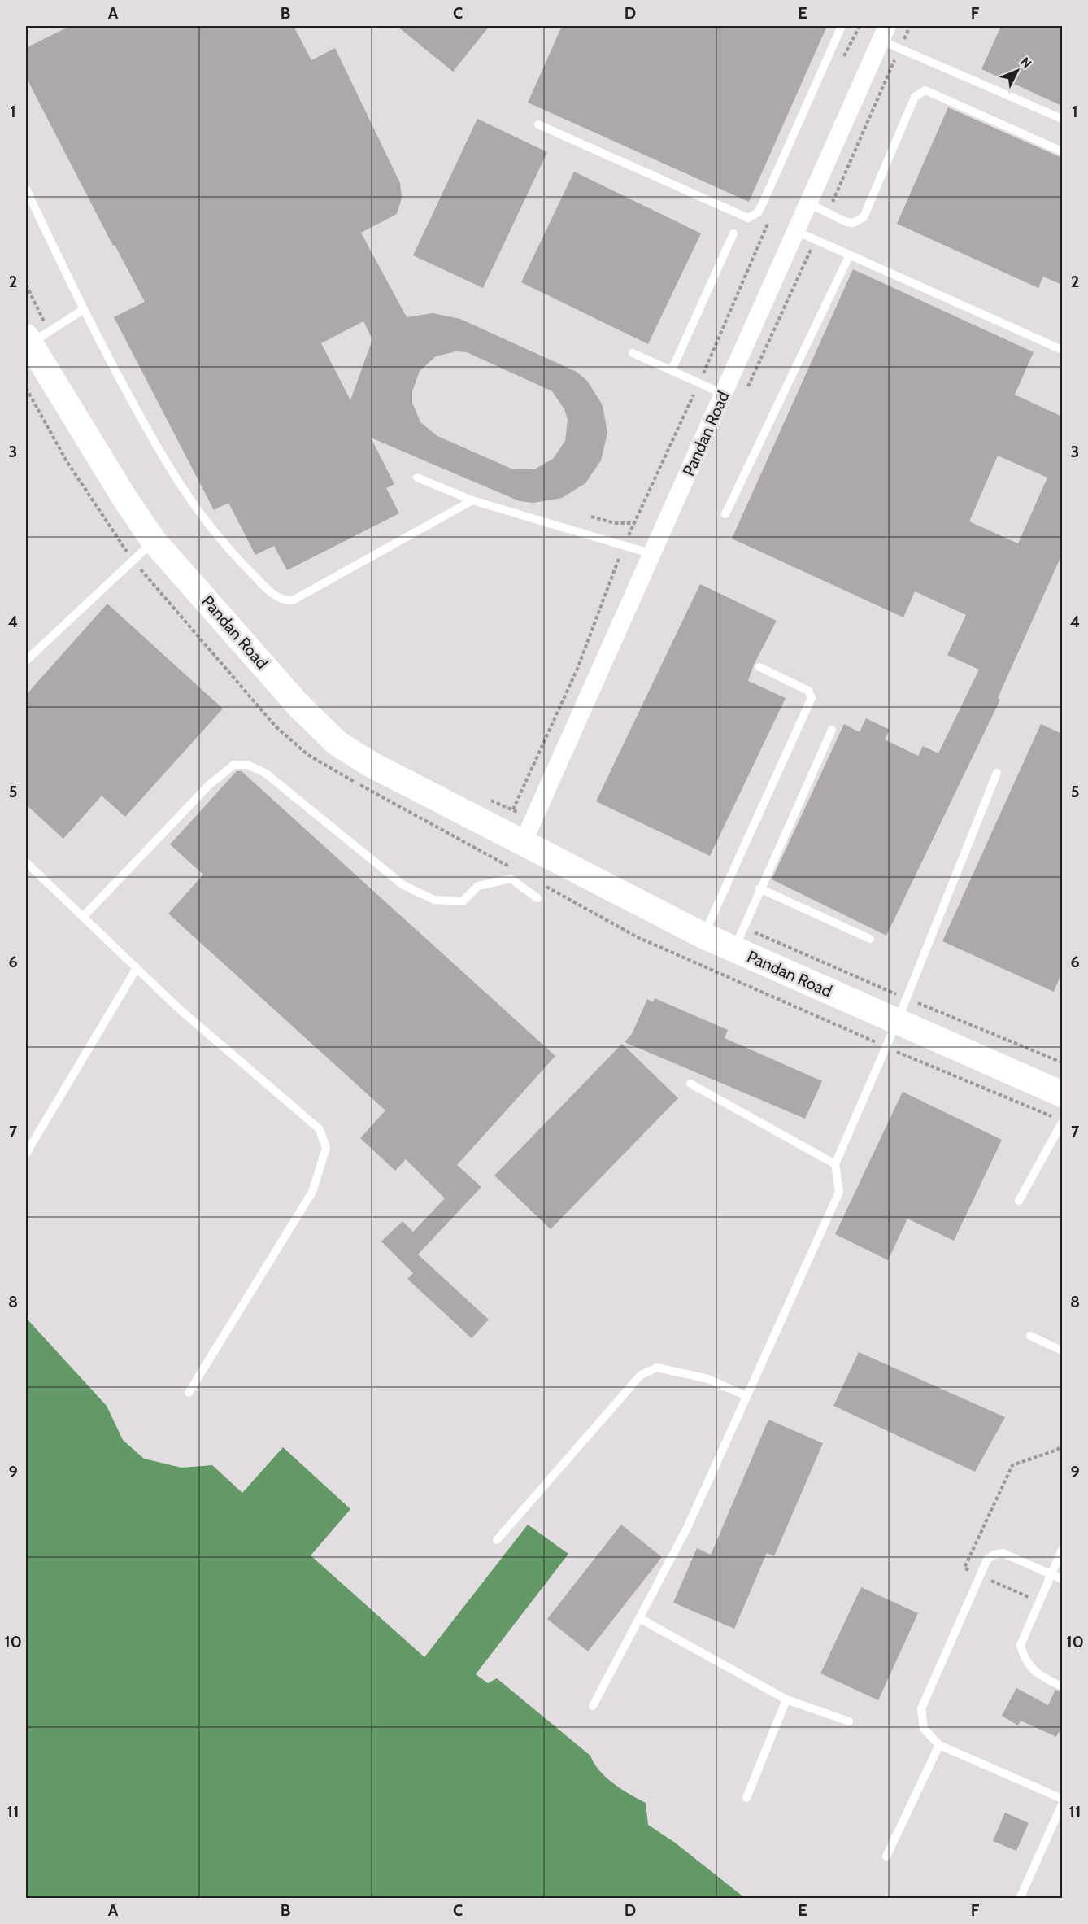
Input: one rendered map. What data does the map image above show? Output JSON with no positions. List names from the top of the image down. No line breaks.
{"streets":{"street":["Pandan Road"]},"north":"top right","grid":{"columns":["A","B","C","D","E","F"],"rows":["1","2","3","4","5","6","7","8","9","10","11"]}}
